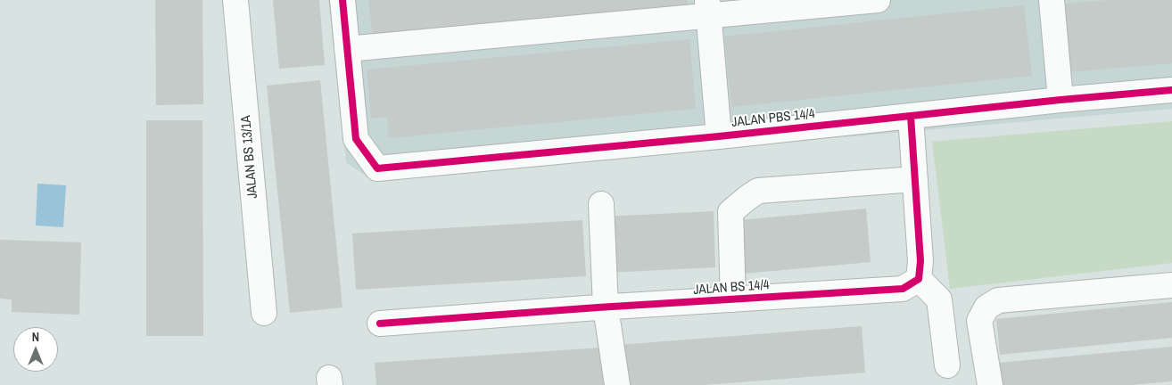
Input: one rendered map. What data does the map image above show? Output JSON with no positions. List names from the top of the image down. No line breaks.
{"streets":{"street":["JALAN PBS 14/4","JALAN BS 13/1A","JALAN BS 14/4"]},"north":"top"}
